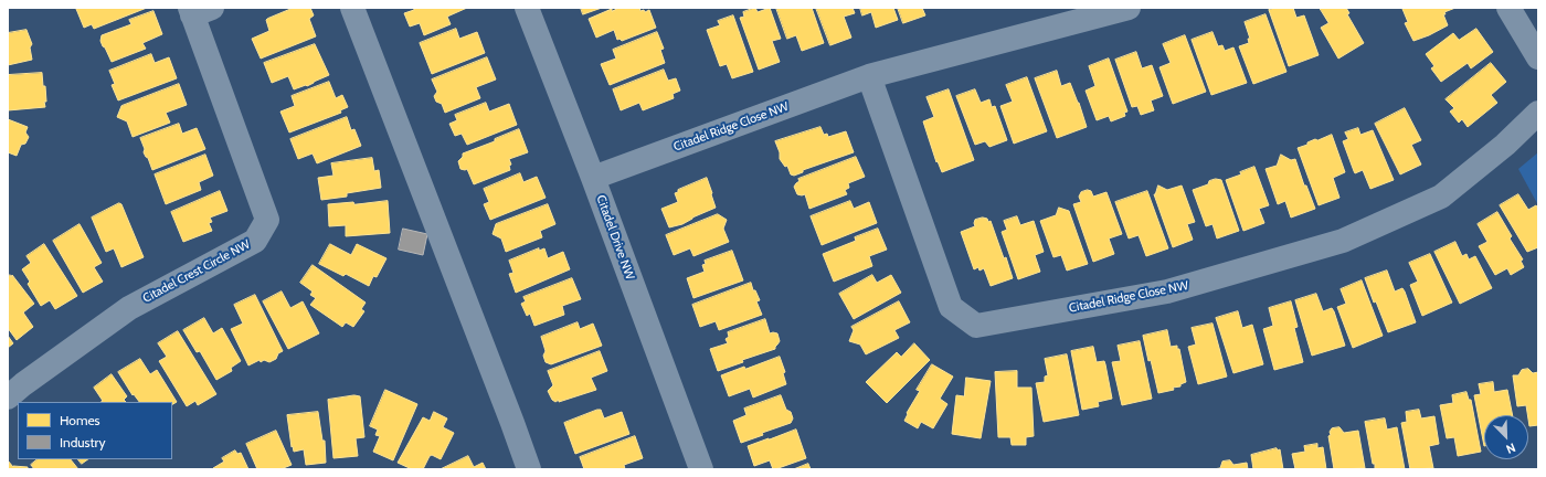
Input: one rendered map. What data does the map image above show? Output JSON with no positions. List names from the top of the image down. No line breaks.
{"streets":{"street":["Citadel Ridge Close NW","Citadel Drive NW","Citadel Crest Circle NW"]},"crossings":[["Citadel Ridge Close NW","Citadel Drive NW"]],"legend":["Homes","Industry"],"north":"bottom right"}
